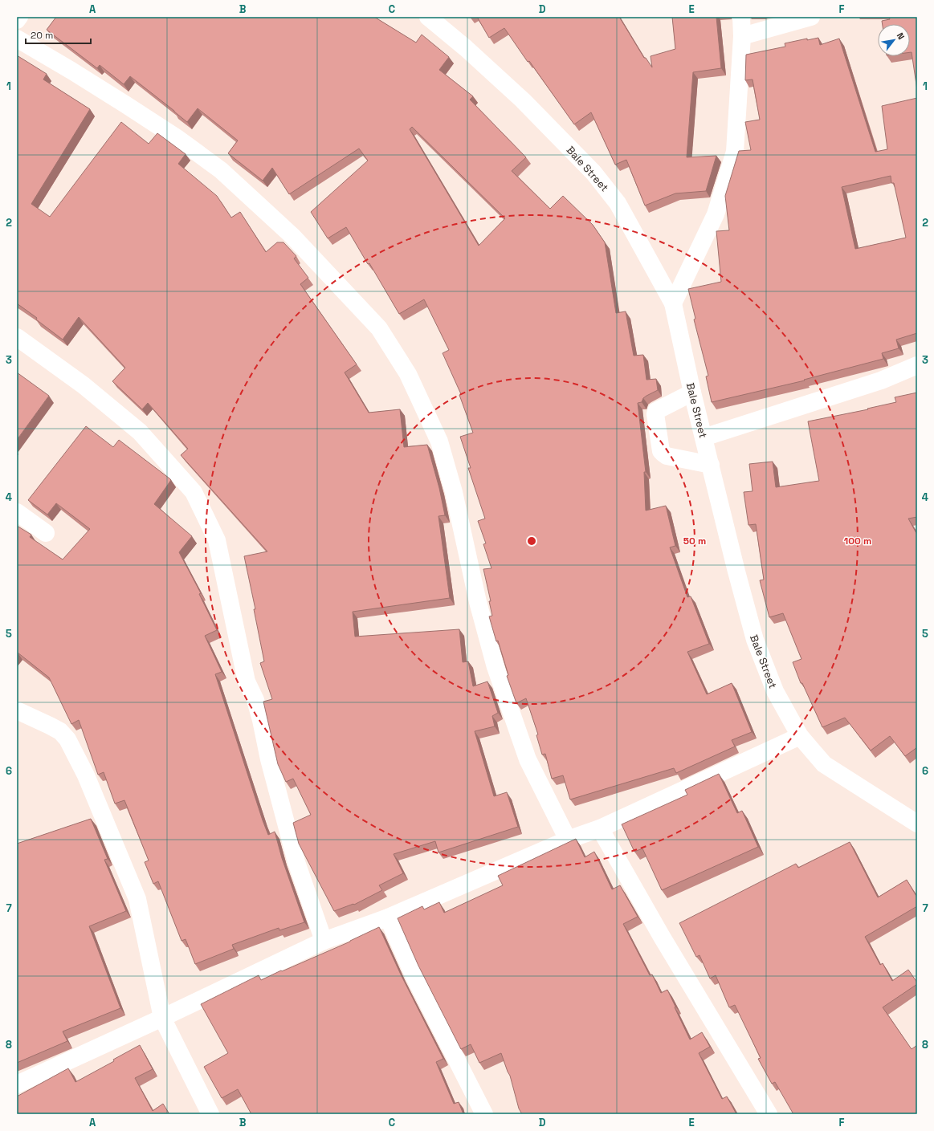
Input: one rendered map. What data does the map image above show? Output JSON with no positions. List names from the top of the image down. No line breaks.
{"streets":{"street":["Bale Street"]},"scale_bar":"20 m","north":"top right","grid":{"columns":["A","B","C","D","E","F"],"rows":["1","2","3","4","5","6","7","8"]},"rings":["50 m","100 m"]}
